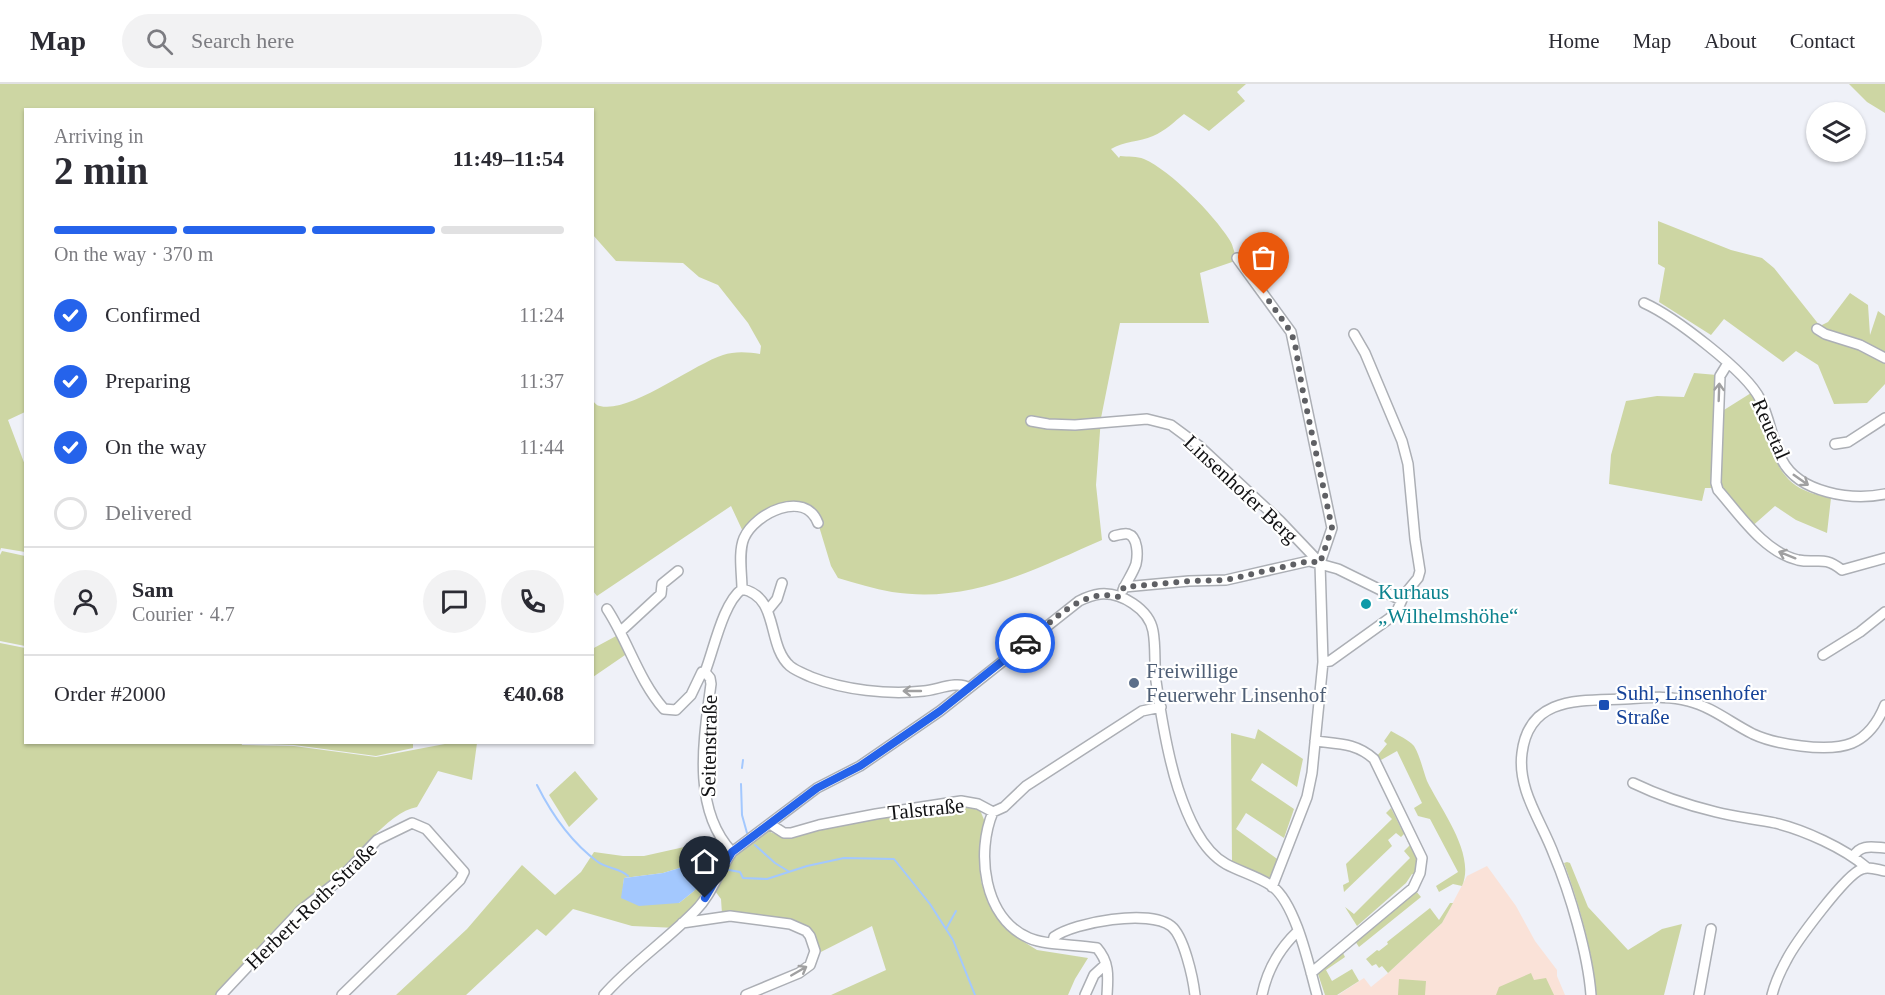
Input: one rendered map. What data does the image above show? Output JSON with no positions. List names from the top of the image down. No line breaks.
{"streets":{"street":["Reuetal","Linsenhofer Berg","Seitenstraße","Talstraße","Herbert-Roth-Straße"]},"one_way":["Reuetal"],"places":{"other":["Kurhaus „Wilhelmshöhe“","Freiwillige Feuerwehr Linsenhof"],"transit":["Suhl, Linsenhofer Straße"]},"page":{"header":"Map","search":"Search here","nav":["Home","Map","About","Contact"],"heading":["2 min","Arriving in","11:49–11:54"],"panel":["Sam","Courier · 4.7","Order #2000","€40.68"],"bar":"On the way · 370 m","list":[["Confirmed","11:24"],["Preparing","11:37"],["On the way","11:44"],"Delivered"]}}
